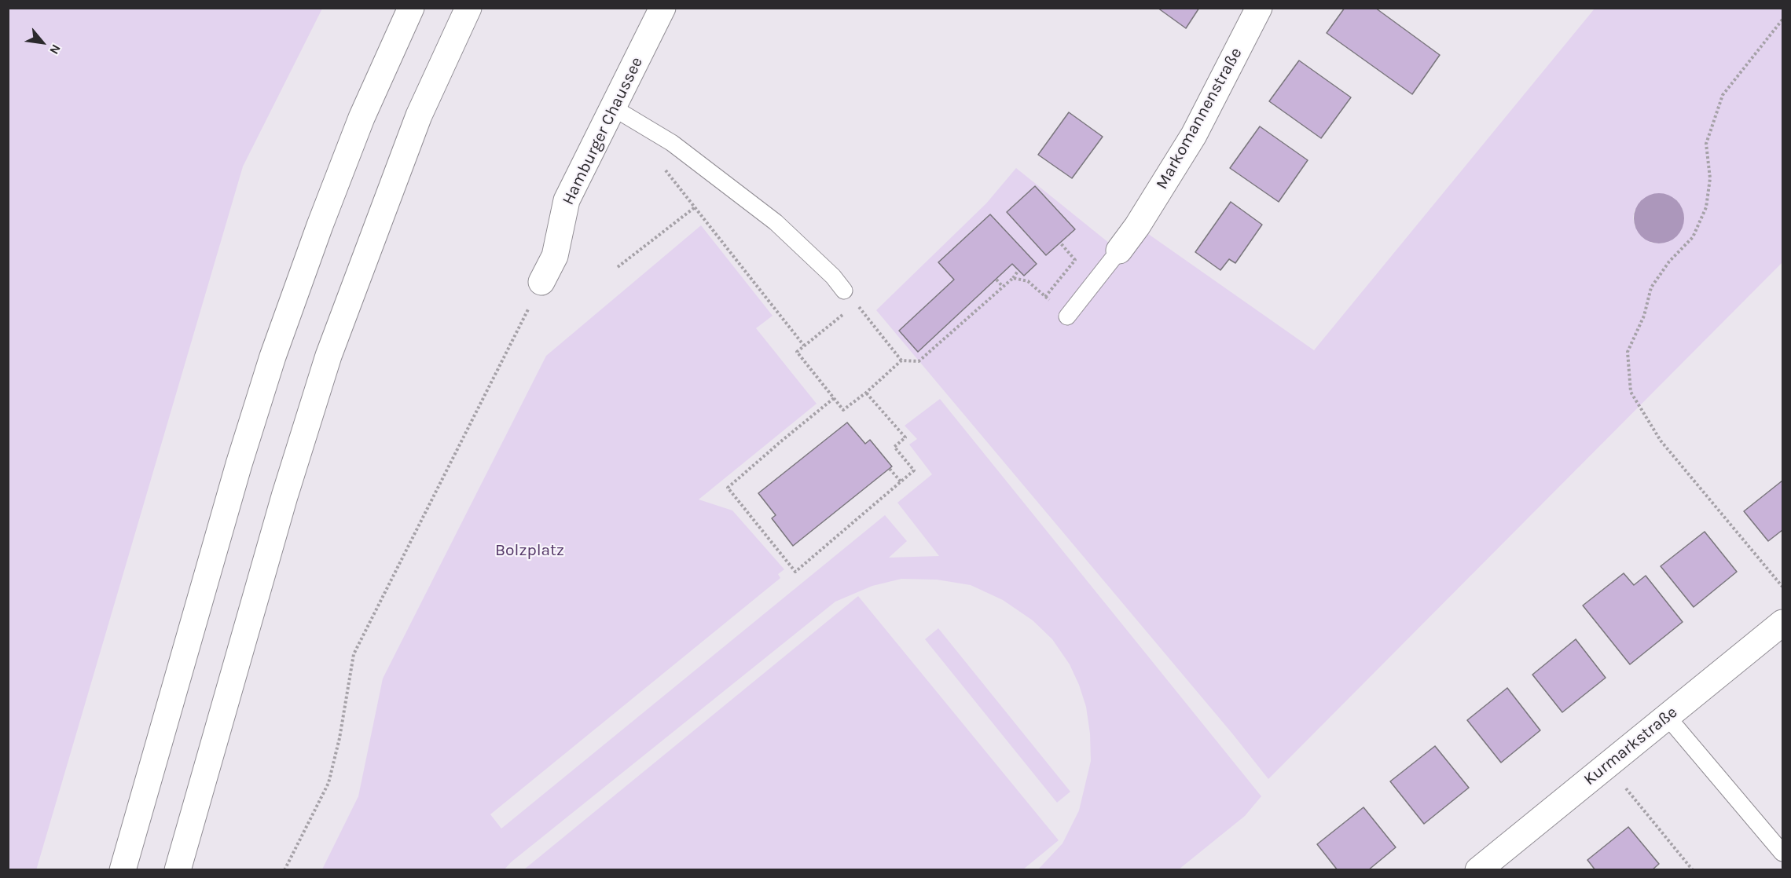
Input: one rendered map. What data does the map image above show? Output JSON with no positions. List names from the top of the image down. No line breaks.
{"streets":{"main road":["Markomannenstraße","Hamburger Chaussee","Kurmarkstraße"]},"parks":["Bolzplatz"],"north":"bottom right"}
